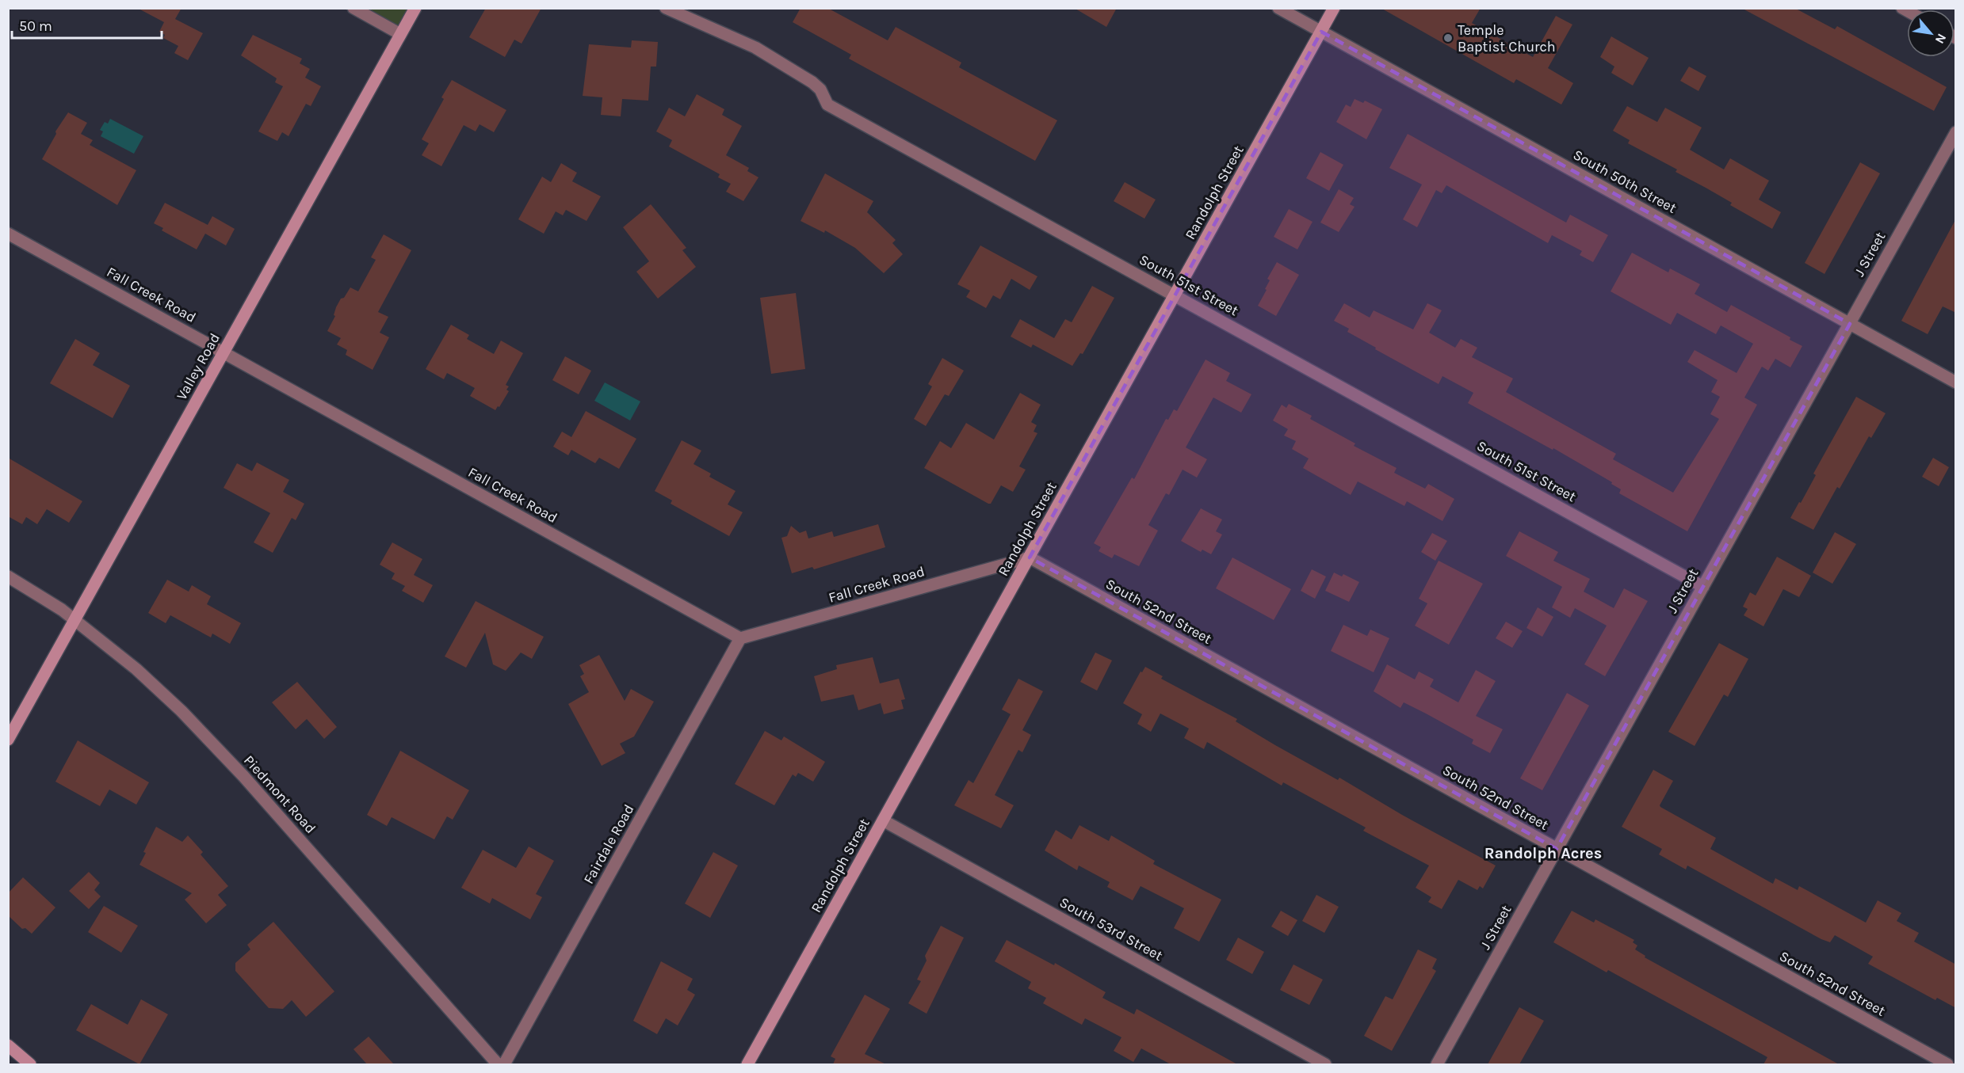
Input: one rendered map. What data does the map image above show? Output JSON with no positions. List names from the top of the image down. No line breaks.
{"streets":{"main road":["Randolph Street","Valley Road"],"street":["South 50th Street","J Street","South 51st Street","Fall Creek Road","South 52nd Street","Piedmont Road","Fairdale Road","South 53rd Street"]},"crossings":[["South 50th Street","Randolph Street"],["South 50th Street","J Street"],["Randolph Street","South 51st Street"],["Randolph Street","Fall Creek Road"],["Randolph Street","South 52nd Street"],["Randolph Street","South 53rd Street"],["J Street","South 51st Street"],["J Street","South 52nd Street"],["Fall Creek Road","Valley Road"],["Fall Creek Road","South 52nd Street"],["Fall Creek Road","Fairdale Road"],["Valley Road","Piedmont Road"]],"districts":["Randolph Acres"],"places":["Temple Baptist Church"],"scale_bar":"50 m","north":"bottom right"}
